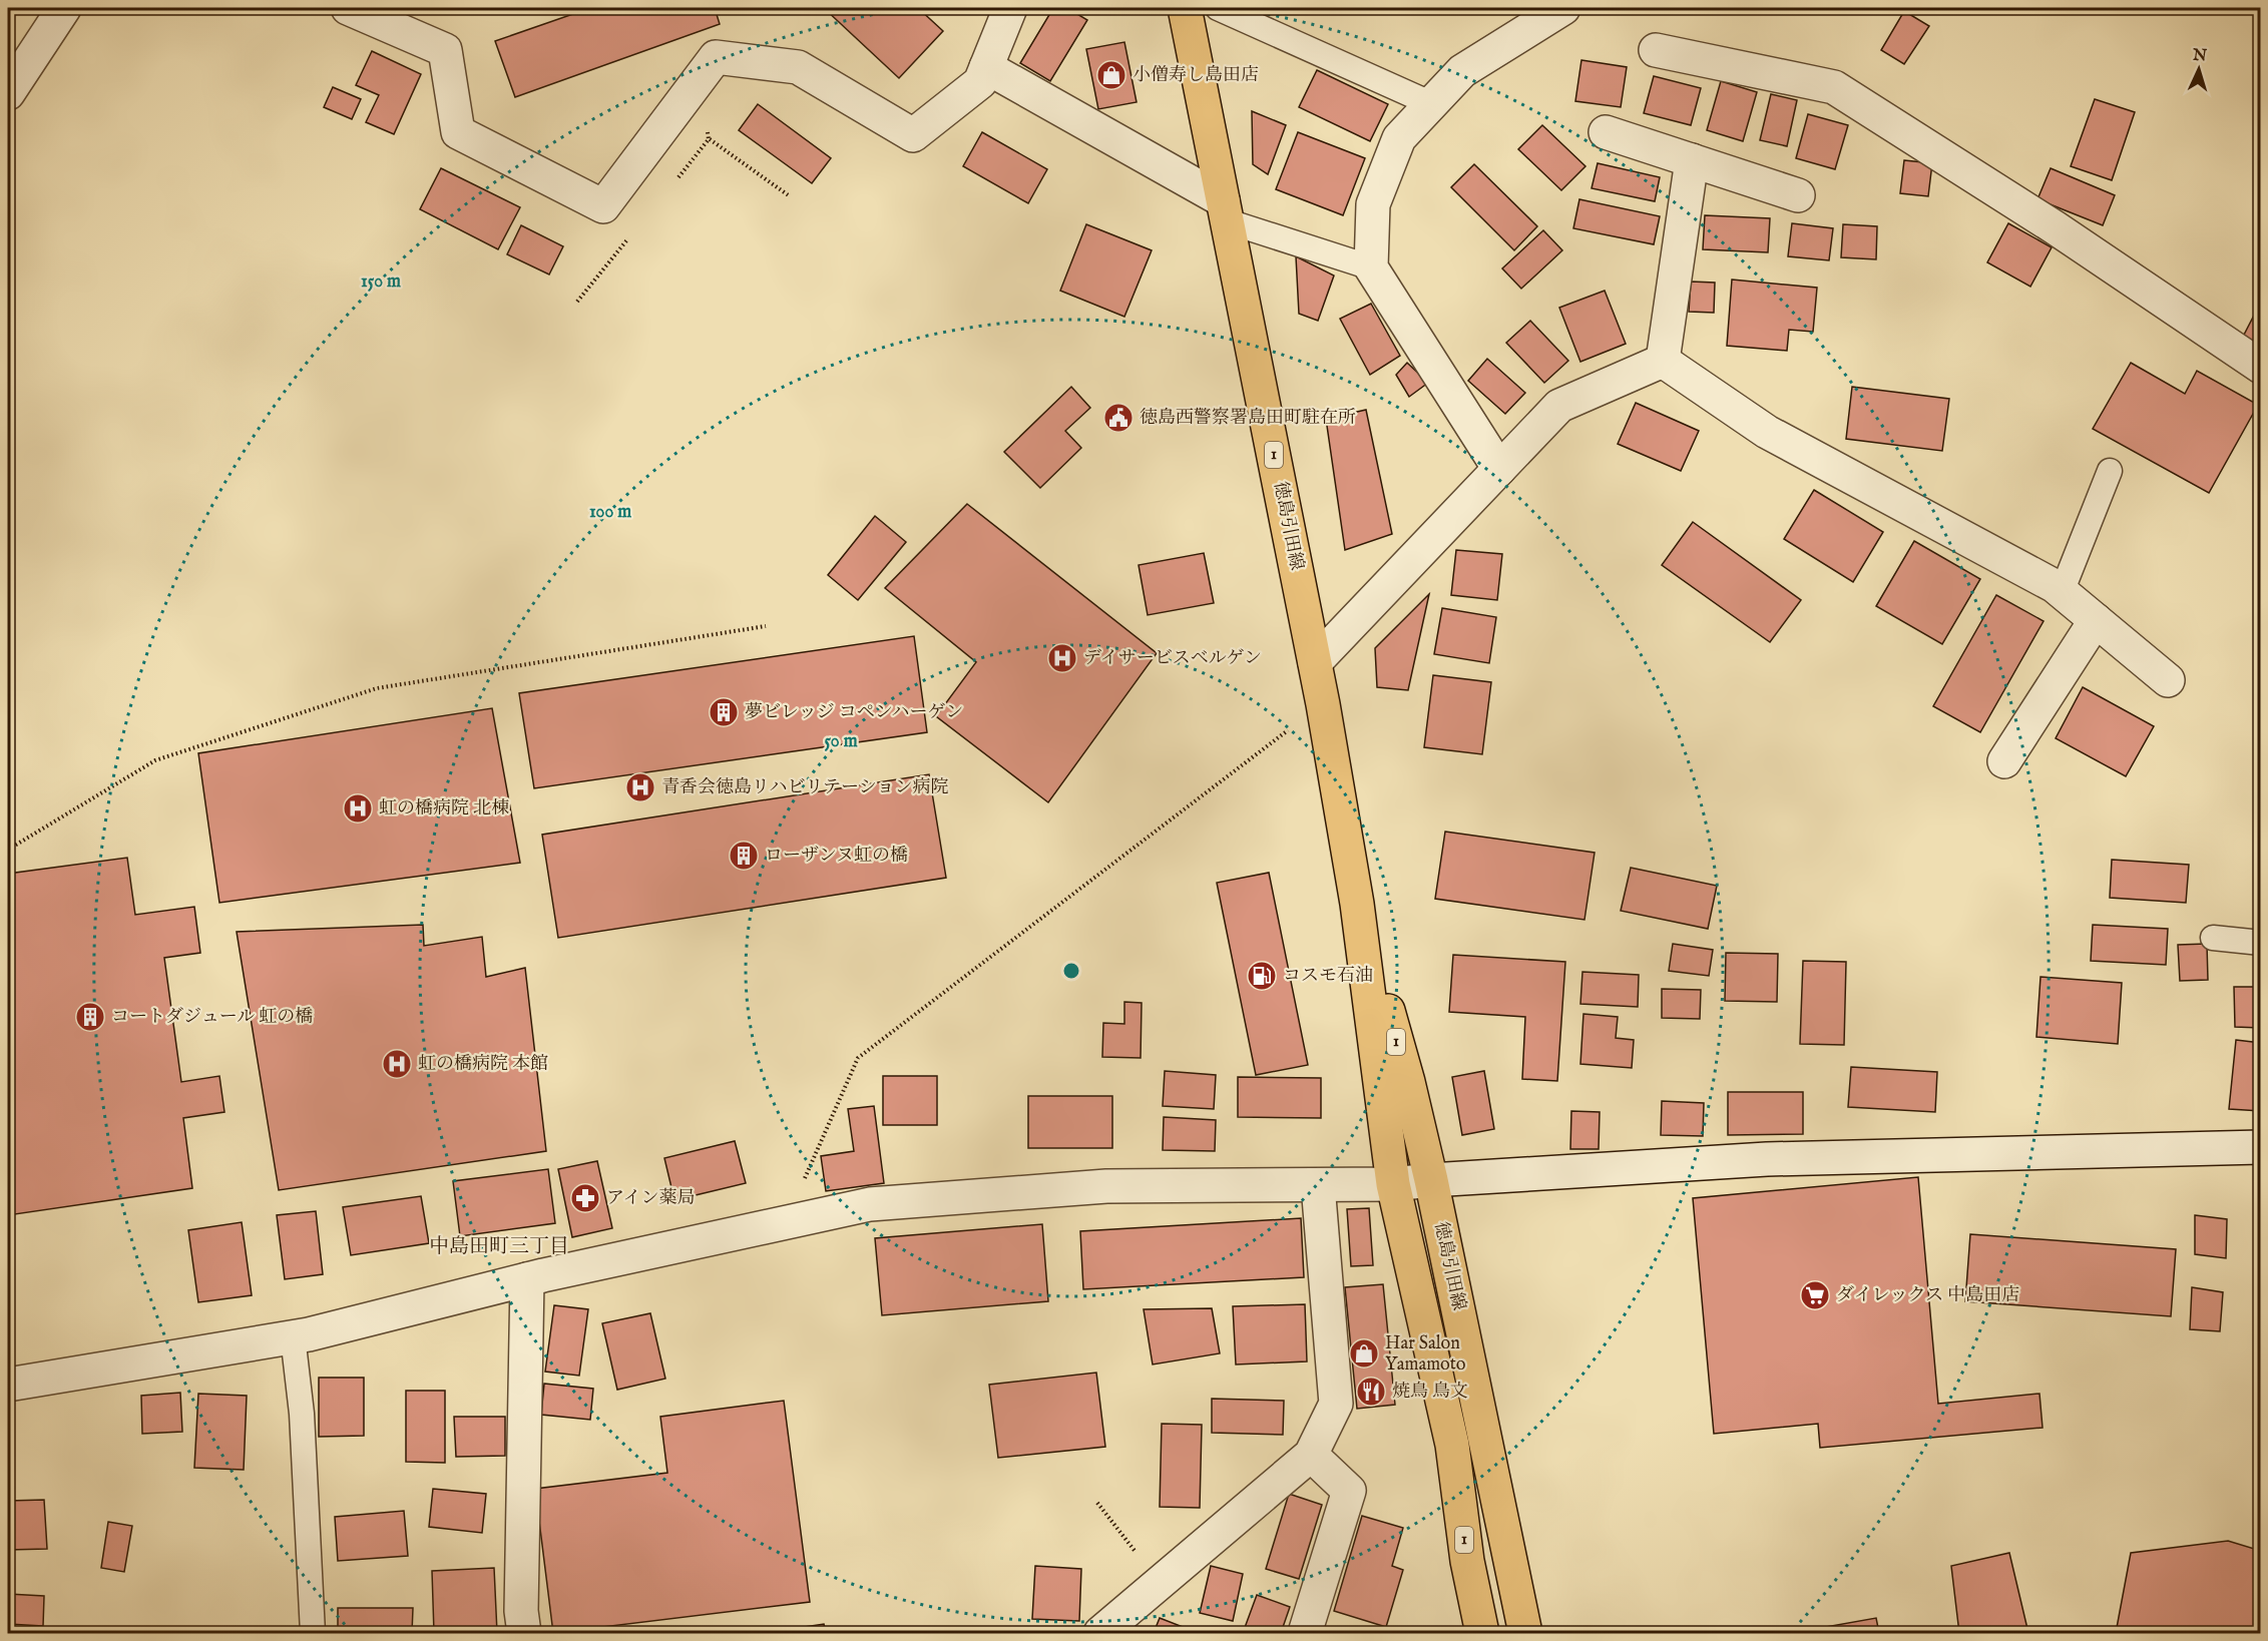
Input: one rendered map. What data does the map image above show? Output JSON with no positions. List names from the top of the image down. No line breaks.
{"streets":{"main road":["1","徳島引田線"]},"districts":["中島田町三丁目"],"places":{"shop":["小僧寿し島田店","Har Salon Yamamoto"],"public building":["徳島西警察署島田町駐在所"],"hospital":["デイサービスベルゲン","青香会徳島リハビリテーション病院","虹の橋病院 北棟","虹の橋病院 本館"],"building":["夢ビレッジ コペンハーゲン","ローザンヌ虹の橋","コートダジュール 虹の橋"],"fuel station":["コスモ石油"],"pharmacy":["アイン薬局"],"supermarket":["ダイレックス 中島田店"],"restaurant":["焼鳥 鳥文"]},"north":"top","rings":["150 m","100 m","50 m"]}
